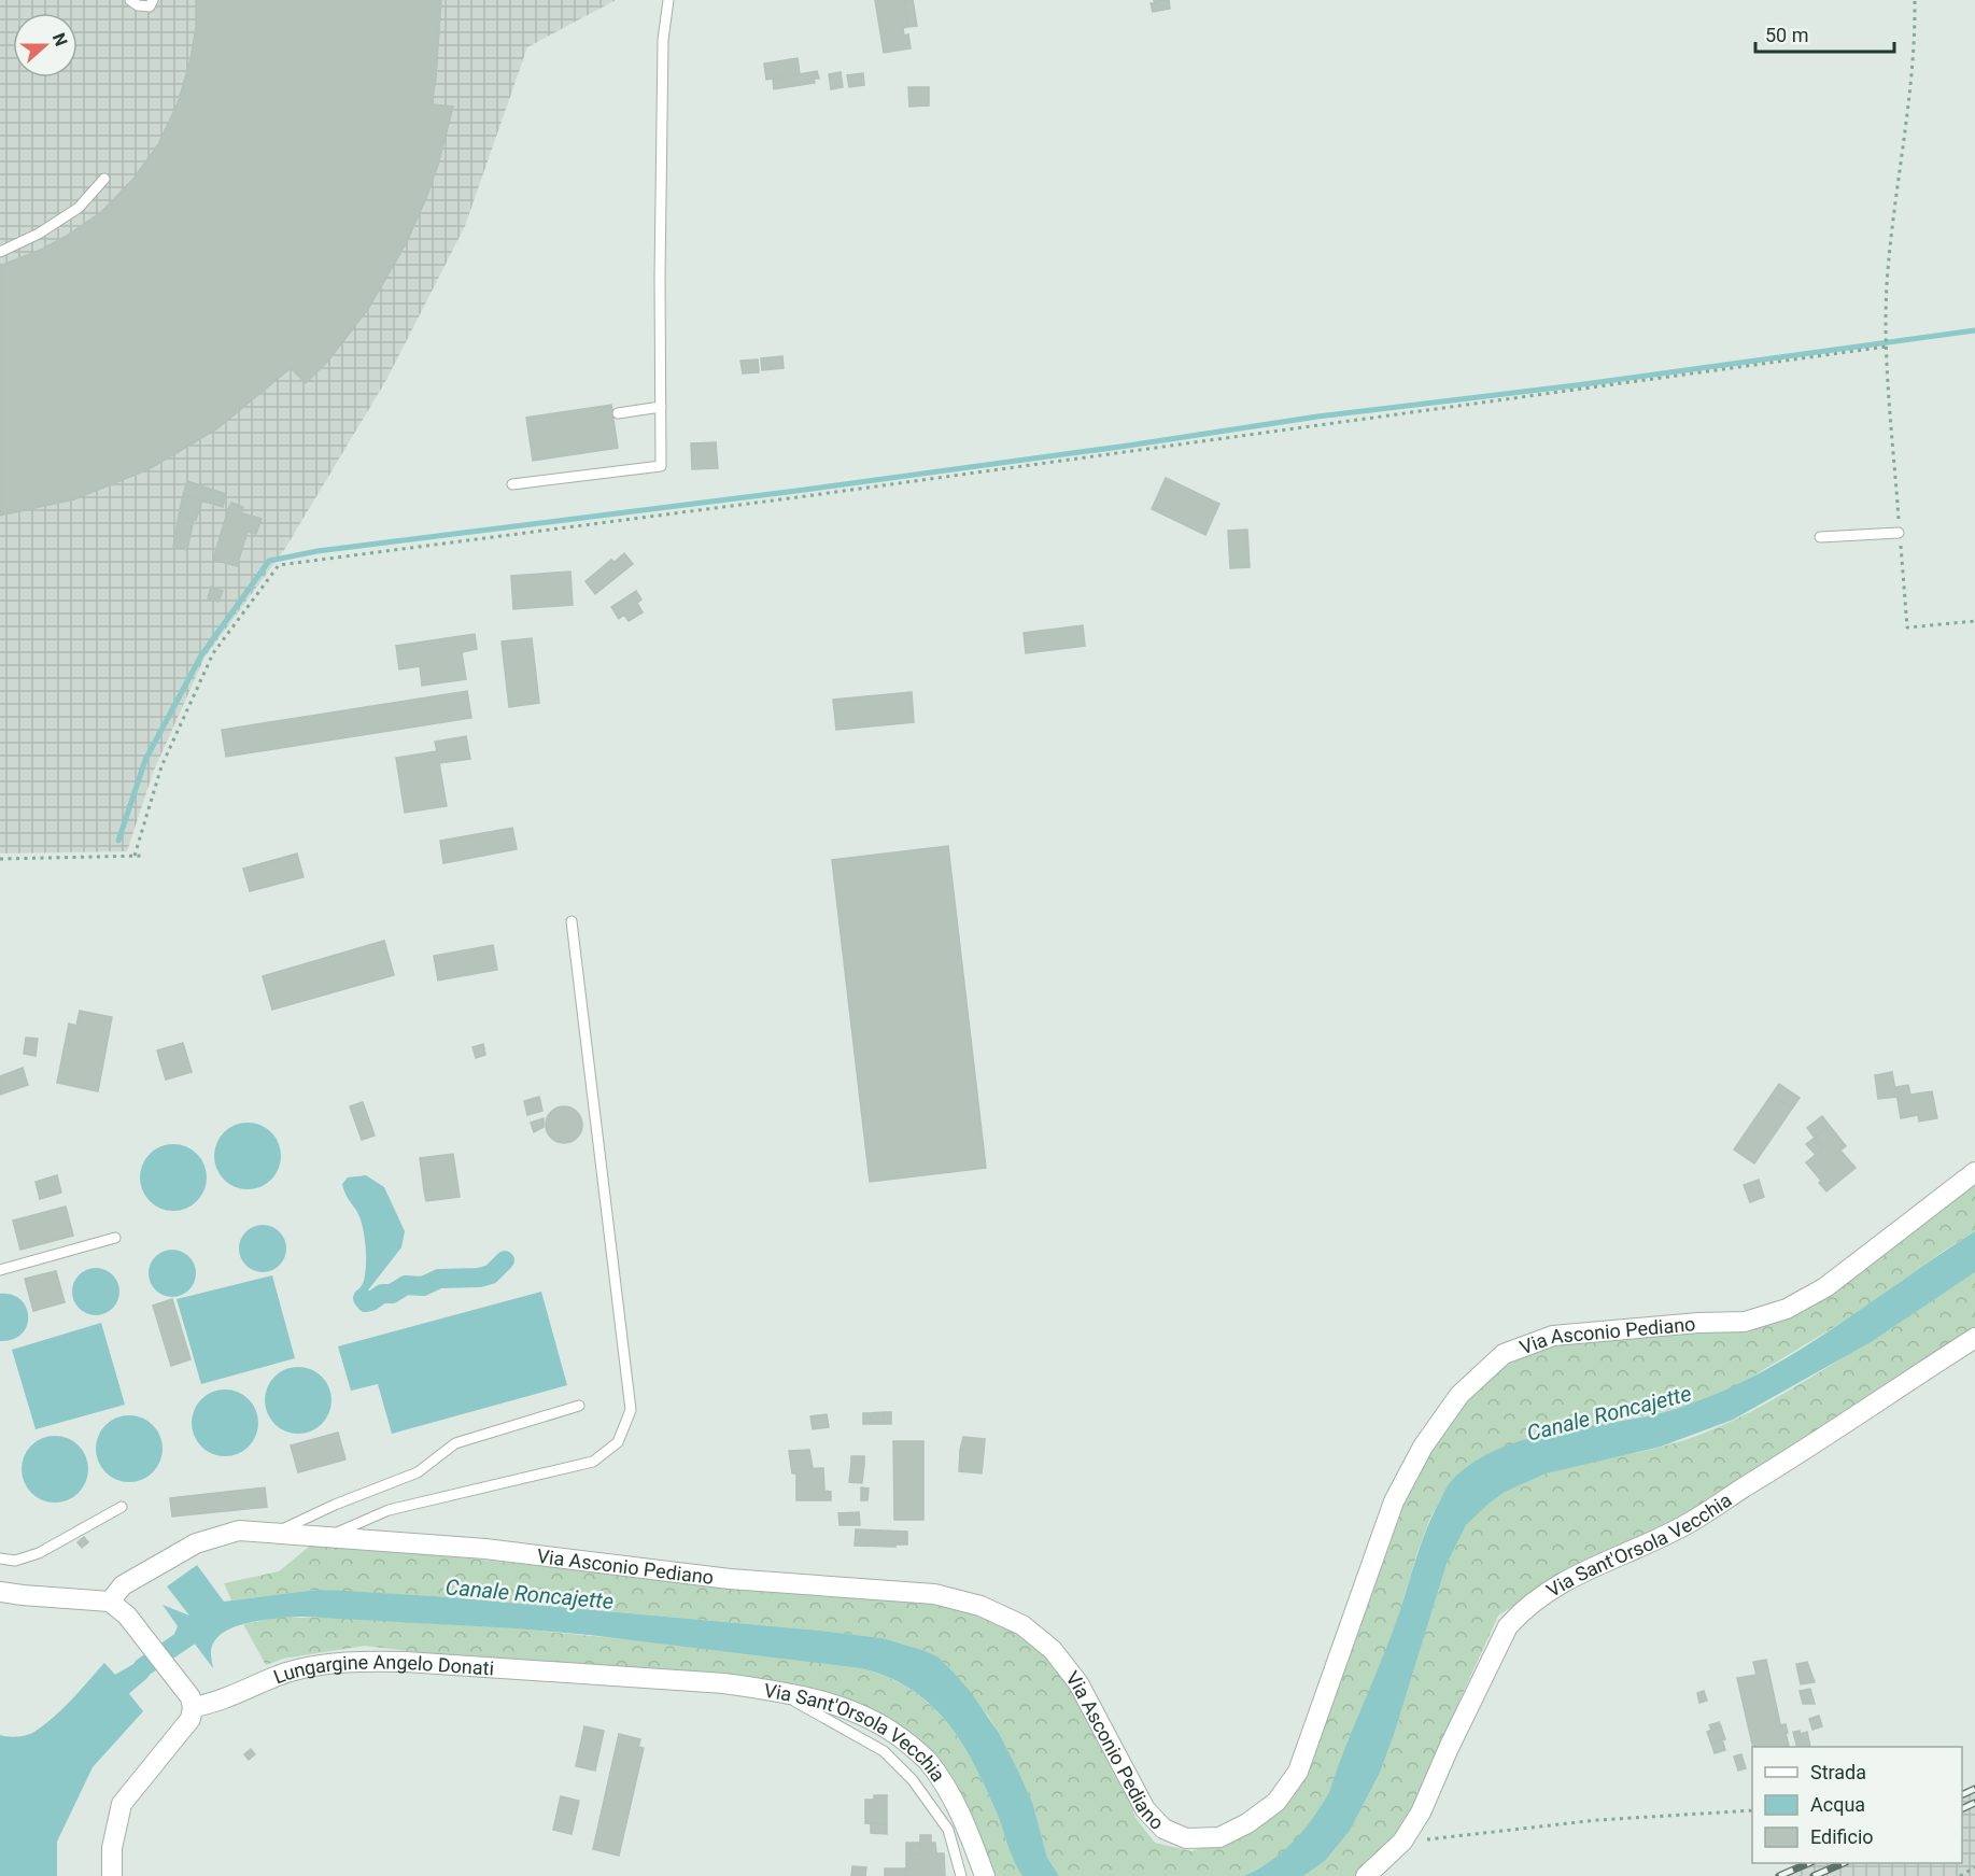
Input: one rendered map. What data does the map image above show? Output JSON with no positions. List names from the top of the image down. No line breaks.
{"streets":{"street":["Via Asconio Pediano","Via Sant'Orsola Vecchia","Lungargine Angelo Donati"]},"crossings":[["Via Sant'Orsola Vecchia","Lungargine Angelo Donati"]],"water":["Canale Roncajette"],"legend":["Strada","Acqua","Edificio"],"scale_bar":"50 m","north":"right"}
